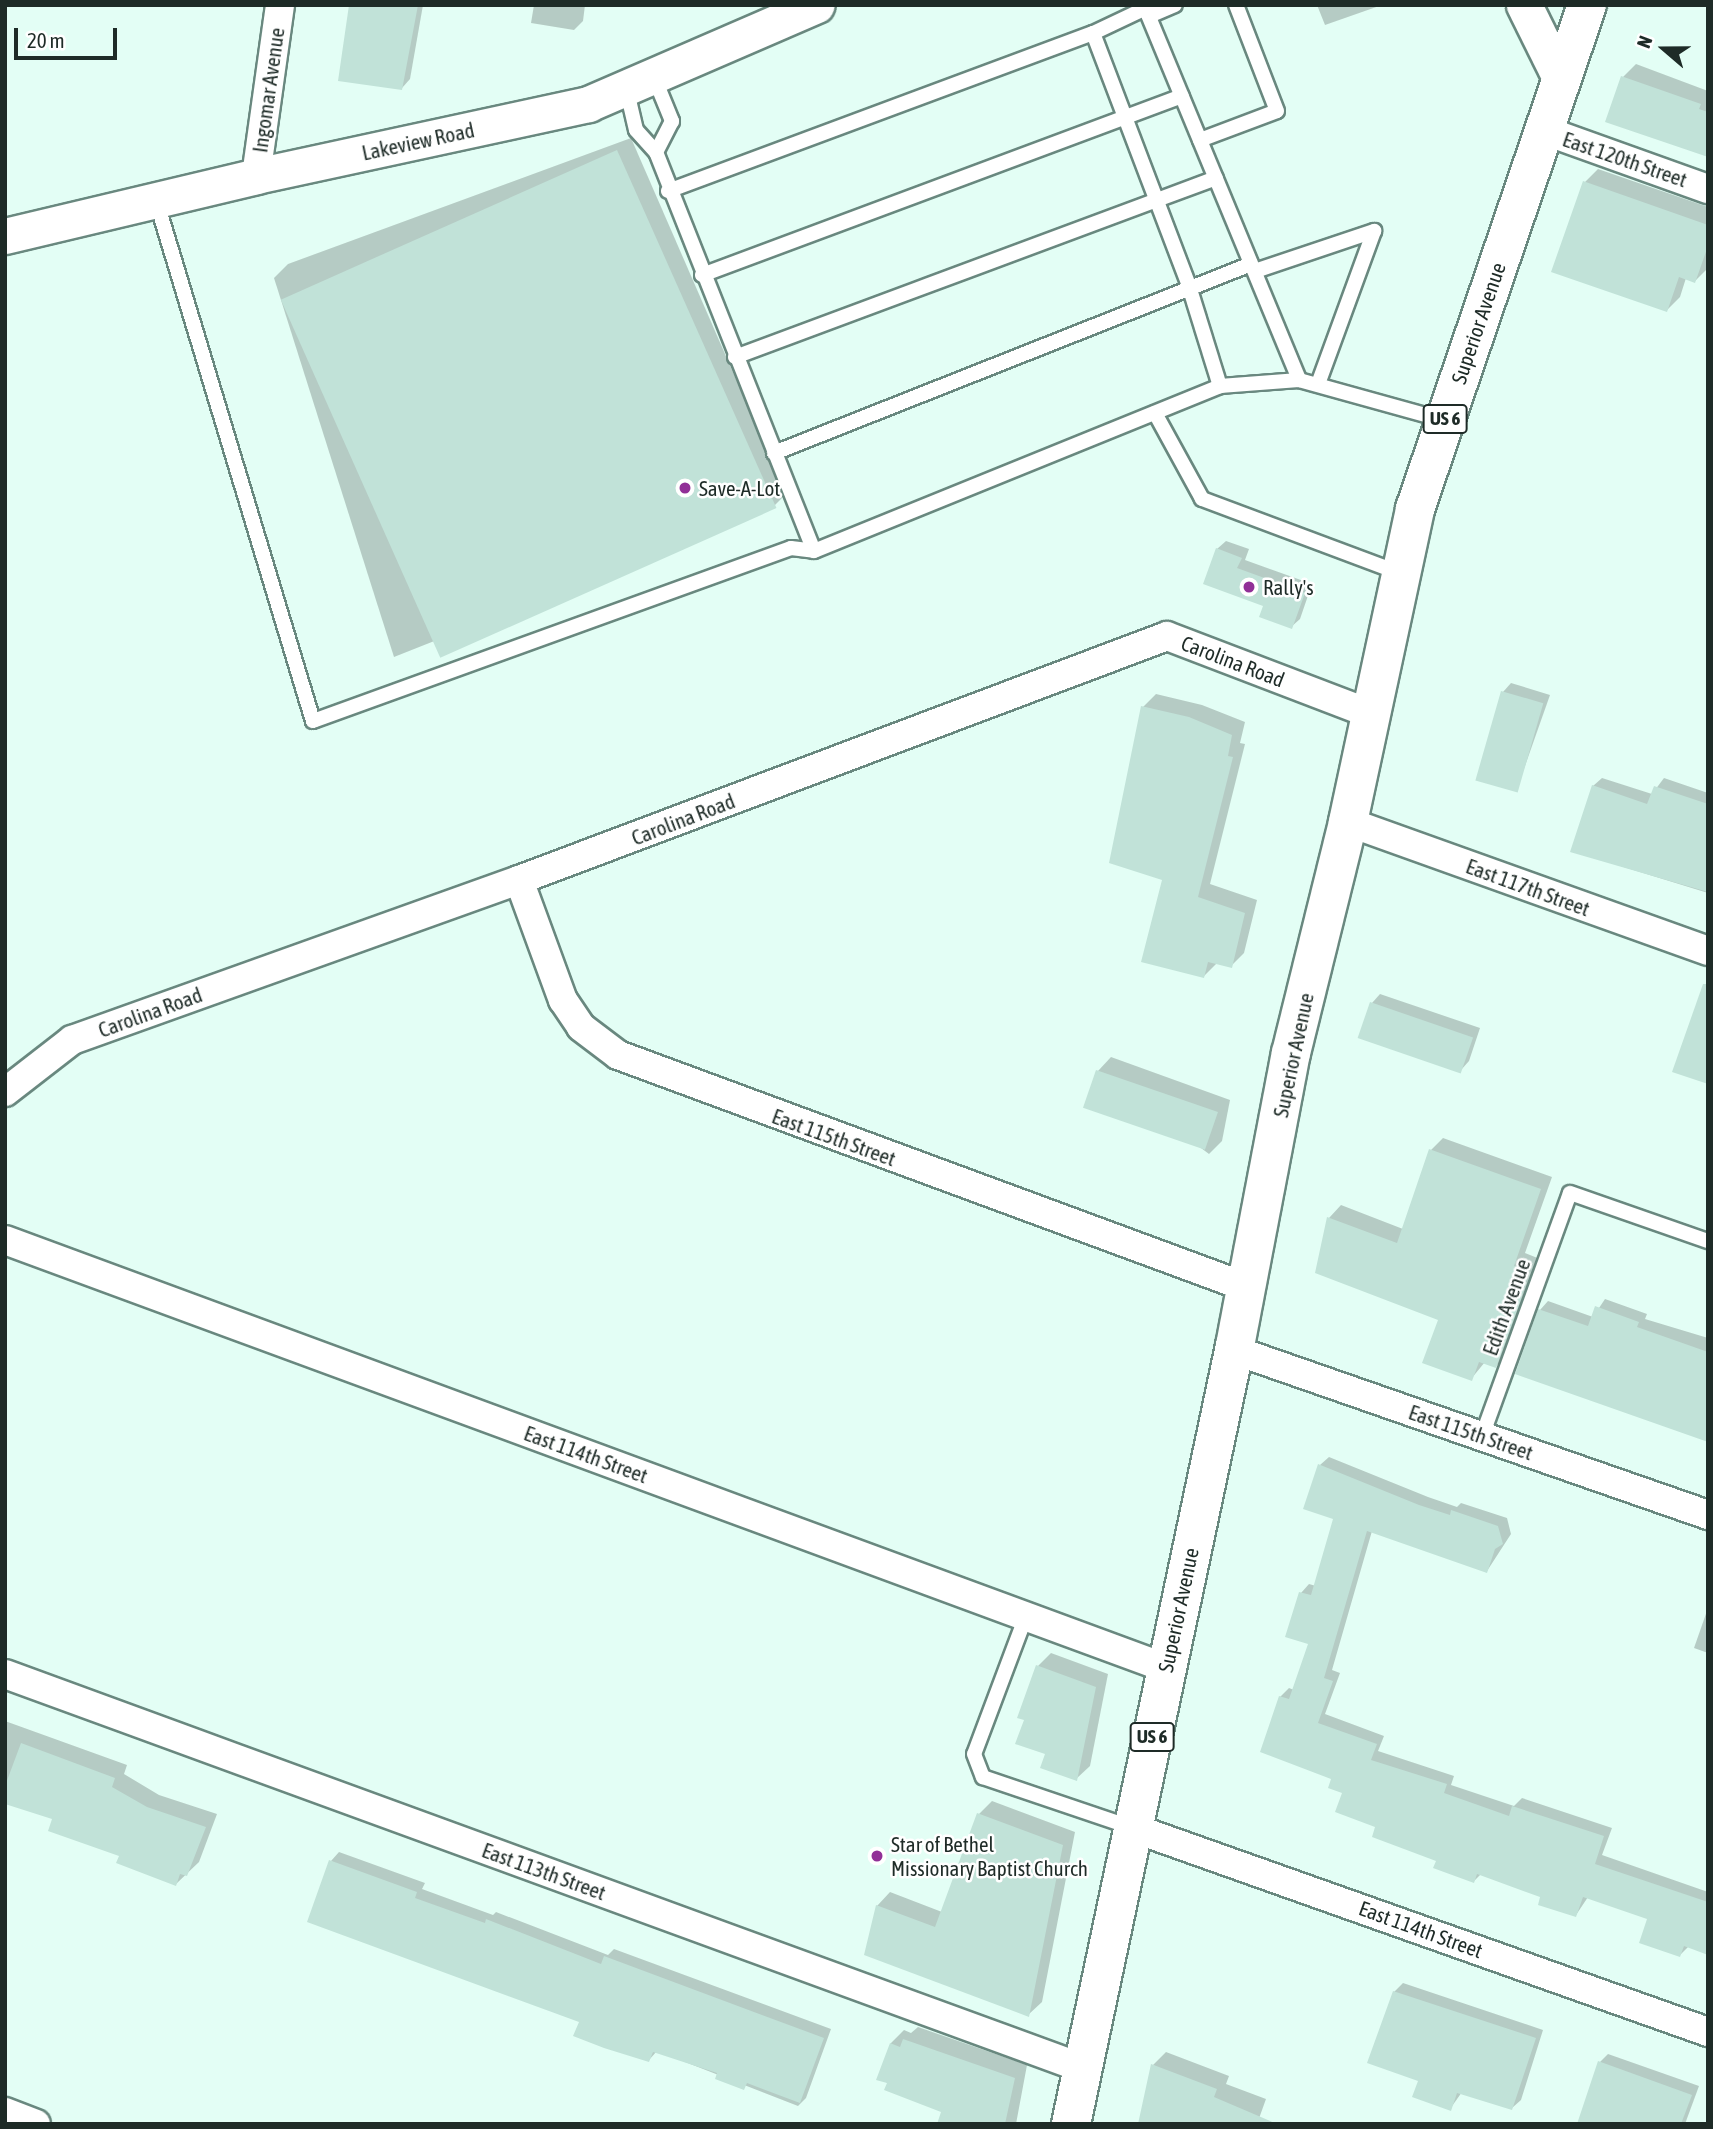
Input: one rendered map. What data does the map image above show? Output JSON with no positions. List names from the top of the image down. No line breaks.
{"streets":{"main road":["Superior Avenue","US 6"],"street":["Ingomar Avenue","Lakeview Road","East 120th Street","Carolina Road","East 117th Street","East 115th Street","East 114th Street","East 113th Street"],"lane":["Edith Avenue"]},"crossings":[["Ingomar Avenue","Lakeview Road"],["East 120th Street","Superior Avenue"],["Superior Avenue","Carolina Road"],["Superior Avenue","East 117th Street"],["Superior Avenue","East 115th Street"],["Superior Avenue","East 114th Street"],["Superior Avenue","East 113th Street"],["Carolina Road","East 115th Street"],["East 115th Street","Edith Avenue"]],"places":["Save-A-Lot","Rally's","Star of Bethel Missionary Baptist Church"],"scale_bar":"20 m","north":"left"}
